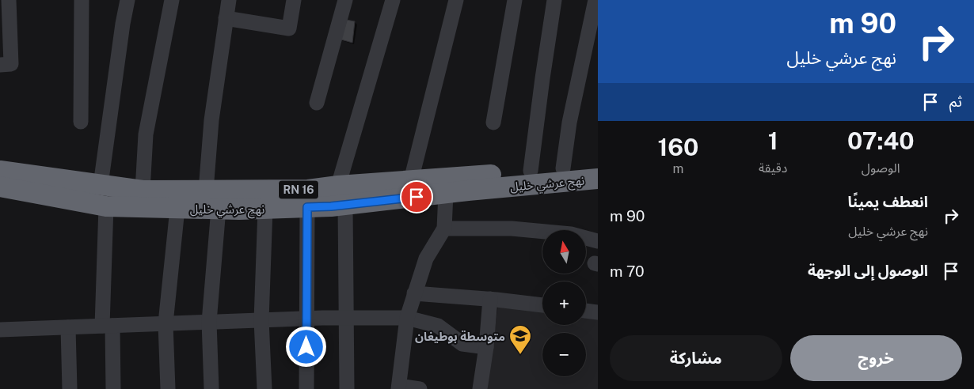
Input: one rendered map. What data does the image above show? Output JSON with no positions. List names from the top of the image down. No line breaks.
{"streets":{"highway":["نهج عرشي خليل","RN 16"]},"places":{"school or university":["متوسطة بوطيغان"]},"north":"top","page":{"turn":["90 m","نهج عرشي خليل"],"then":"ثم","eta":["07:40","الوصول","1","دقيقة","160","m"],"list":[{"name":"انعطف يمينًا","note":"نهج عرشي خليل","value":"90 m"},{"name":"الوصول إلى الوجهة","value":"70 m"}],"map_buttons":["+","−"],"buttons":["خروج","مشاركة"]}}
